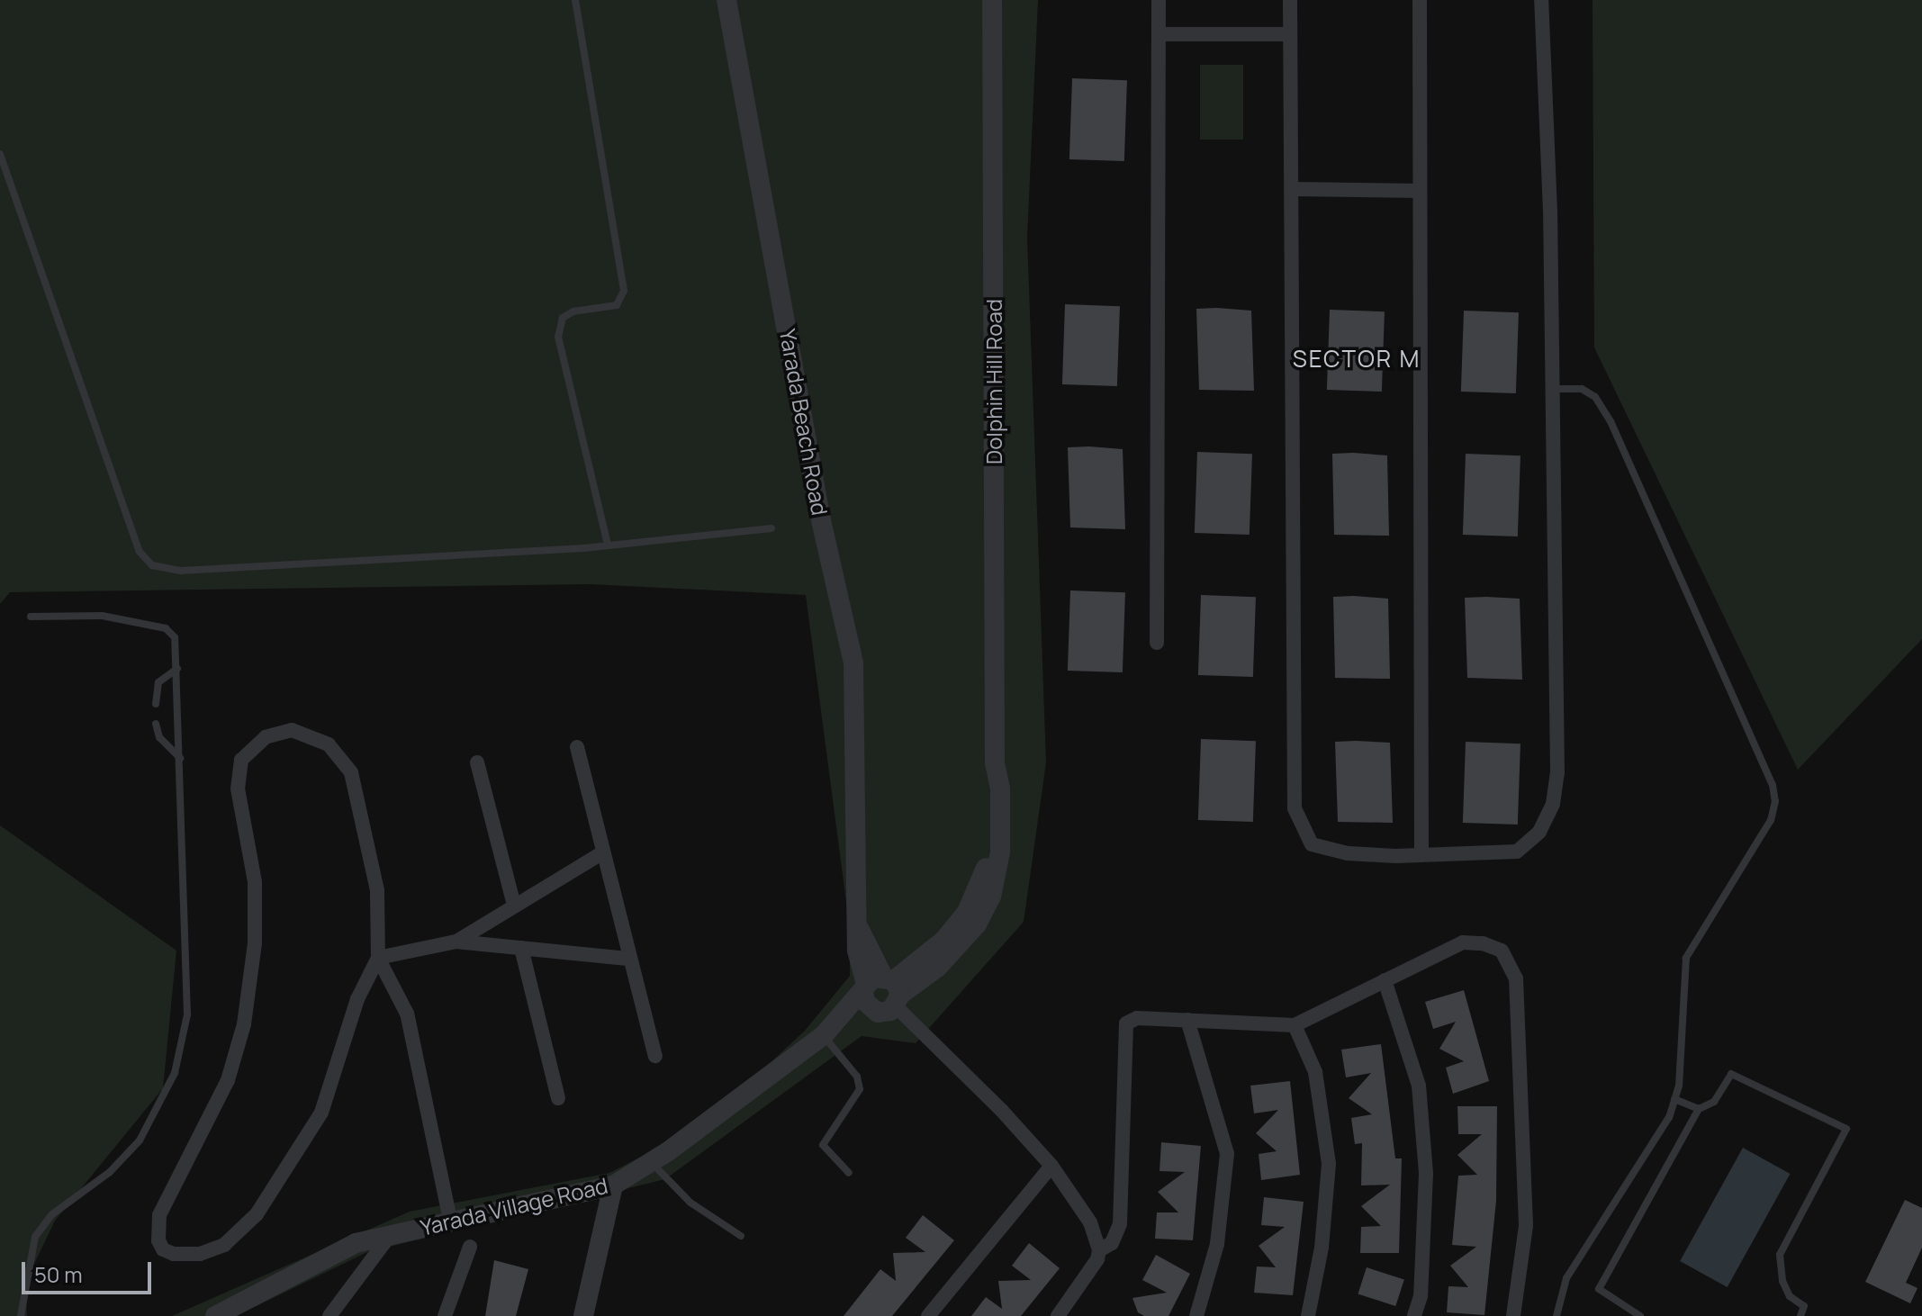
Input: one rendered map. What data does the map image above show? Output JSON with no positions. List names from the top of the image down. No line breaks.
{"streets":{"street":["Dolphin Hill Road","Yarada Beach Road","Yarada Village Road"]},"crossings":[["Dolphin Hill Road","Yarada Beach Road"],["Dolphin Hill Road","Yarada Village Road"],["Yarada Beach Road","Yarada Village Road"]],"districts":["SECTOR M"],"scale_bar":"50 m"}
